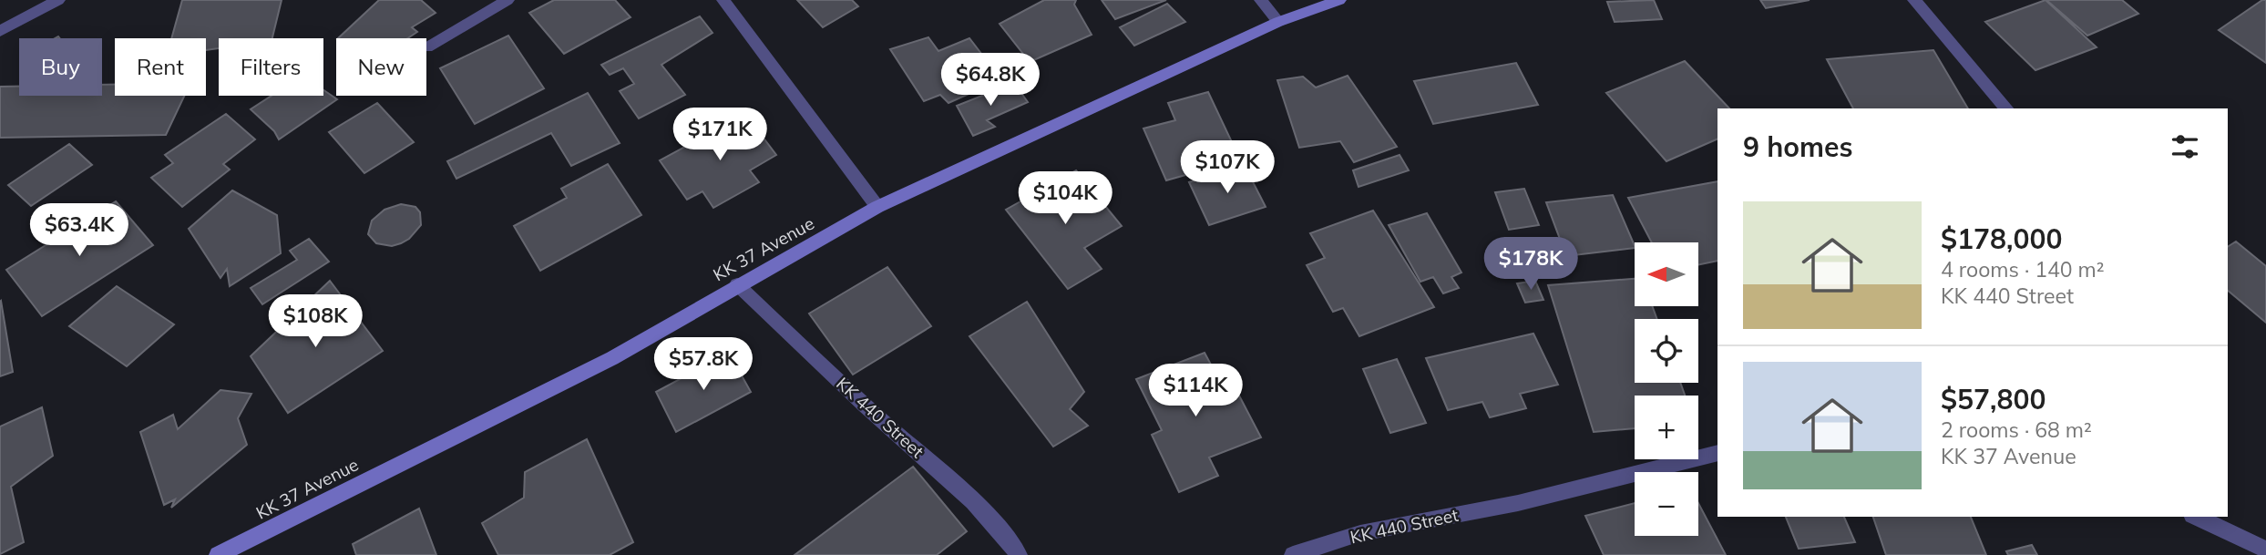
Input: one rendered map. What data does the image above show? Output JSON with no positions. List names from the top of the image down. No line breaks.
{"streets":{"main road":["KK 37 Avenue"],"street":["KK 440 Street"]},"crossings":[["KK 37 Avenue","KK 440 Street"]],"north":"left","page":{"chip":["Buy","Rent","Filters","New"],"price":["$64.8K","$171K","$107K","$104K","$63.4K","$178K","$108K","$57.8K","$114K"],"heading":"9 homes","list":[{"name":"$178,000","note":"4 rooms · 140 m² · KK 440 Street"},{"name":"$57,800","note":"2 rooms · 68 m² · KK 37 Avenue"}],"map_buttons":["+","−"]}}
